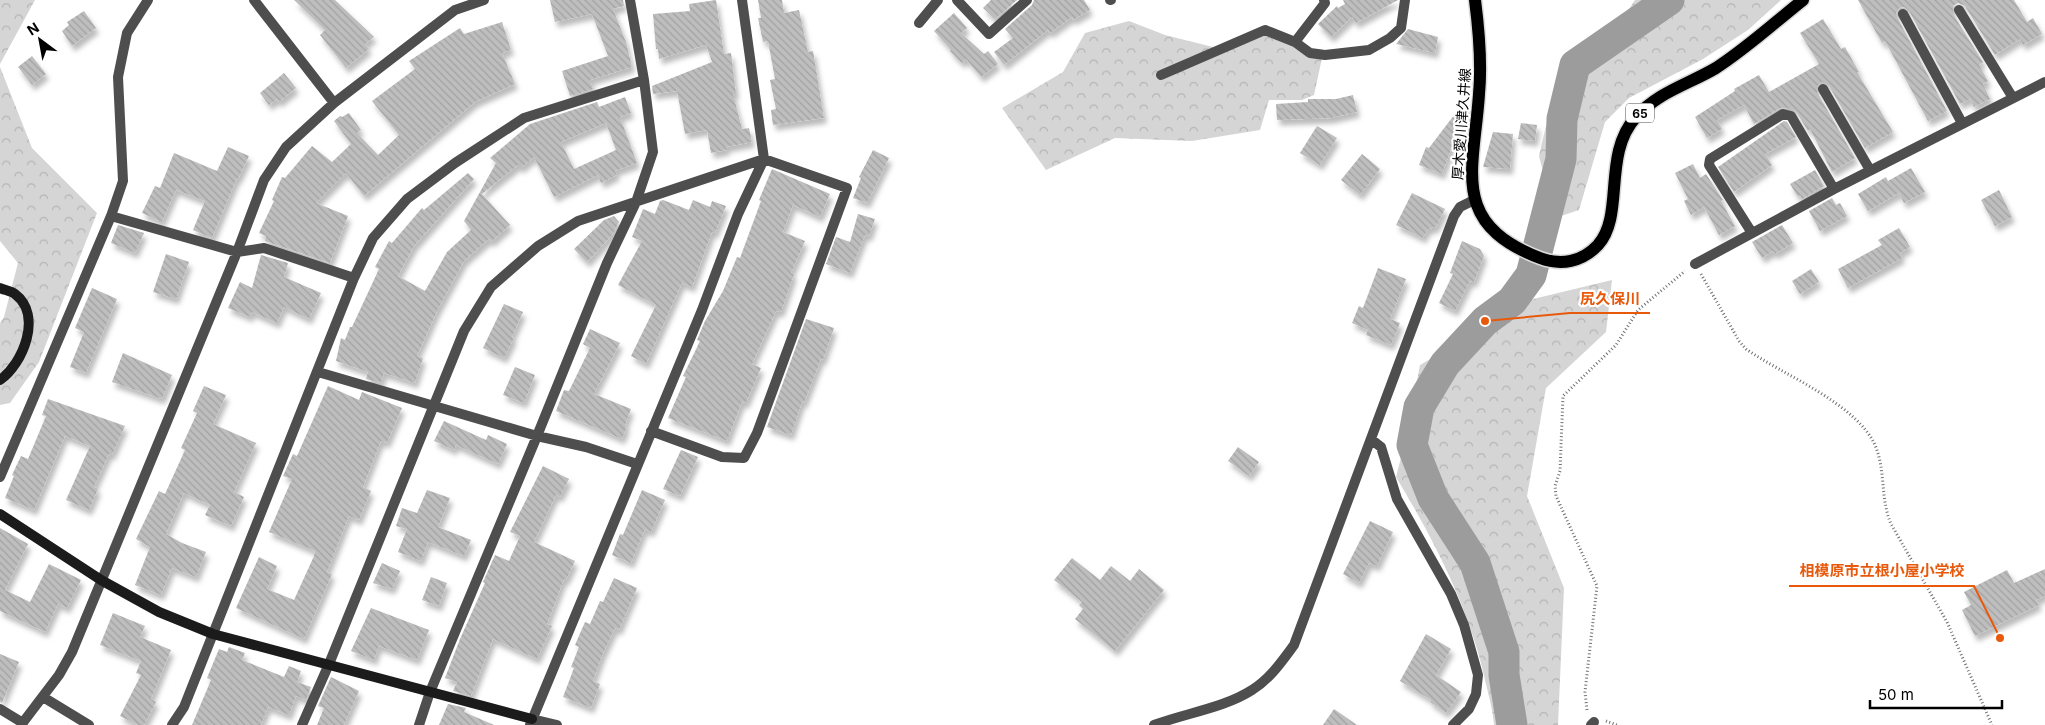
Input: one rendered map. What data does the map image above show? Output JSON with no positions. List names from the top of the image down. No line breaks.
{"streets":{"main road":["65","厚木愛川津久井線"]},"places":["尻久保川","相模原市立根小屋小学校"],"scale_bar":"50 m","north":"top left"}
